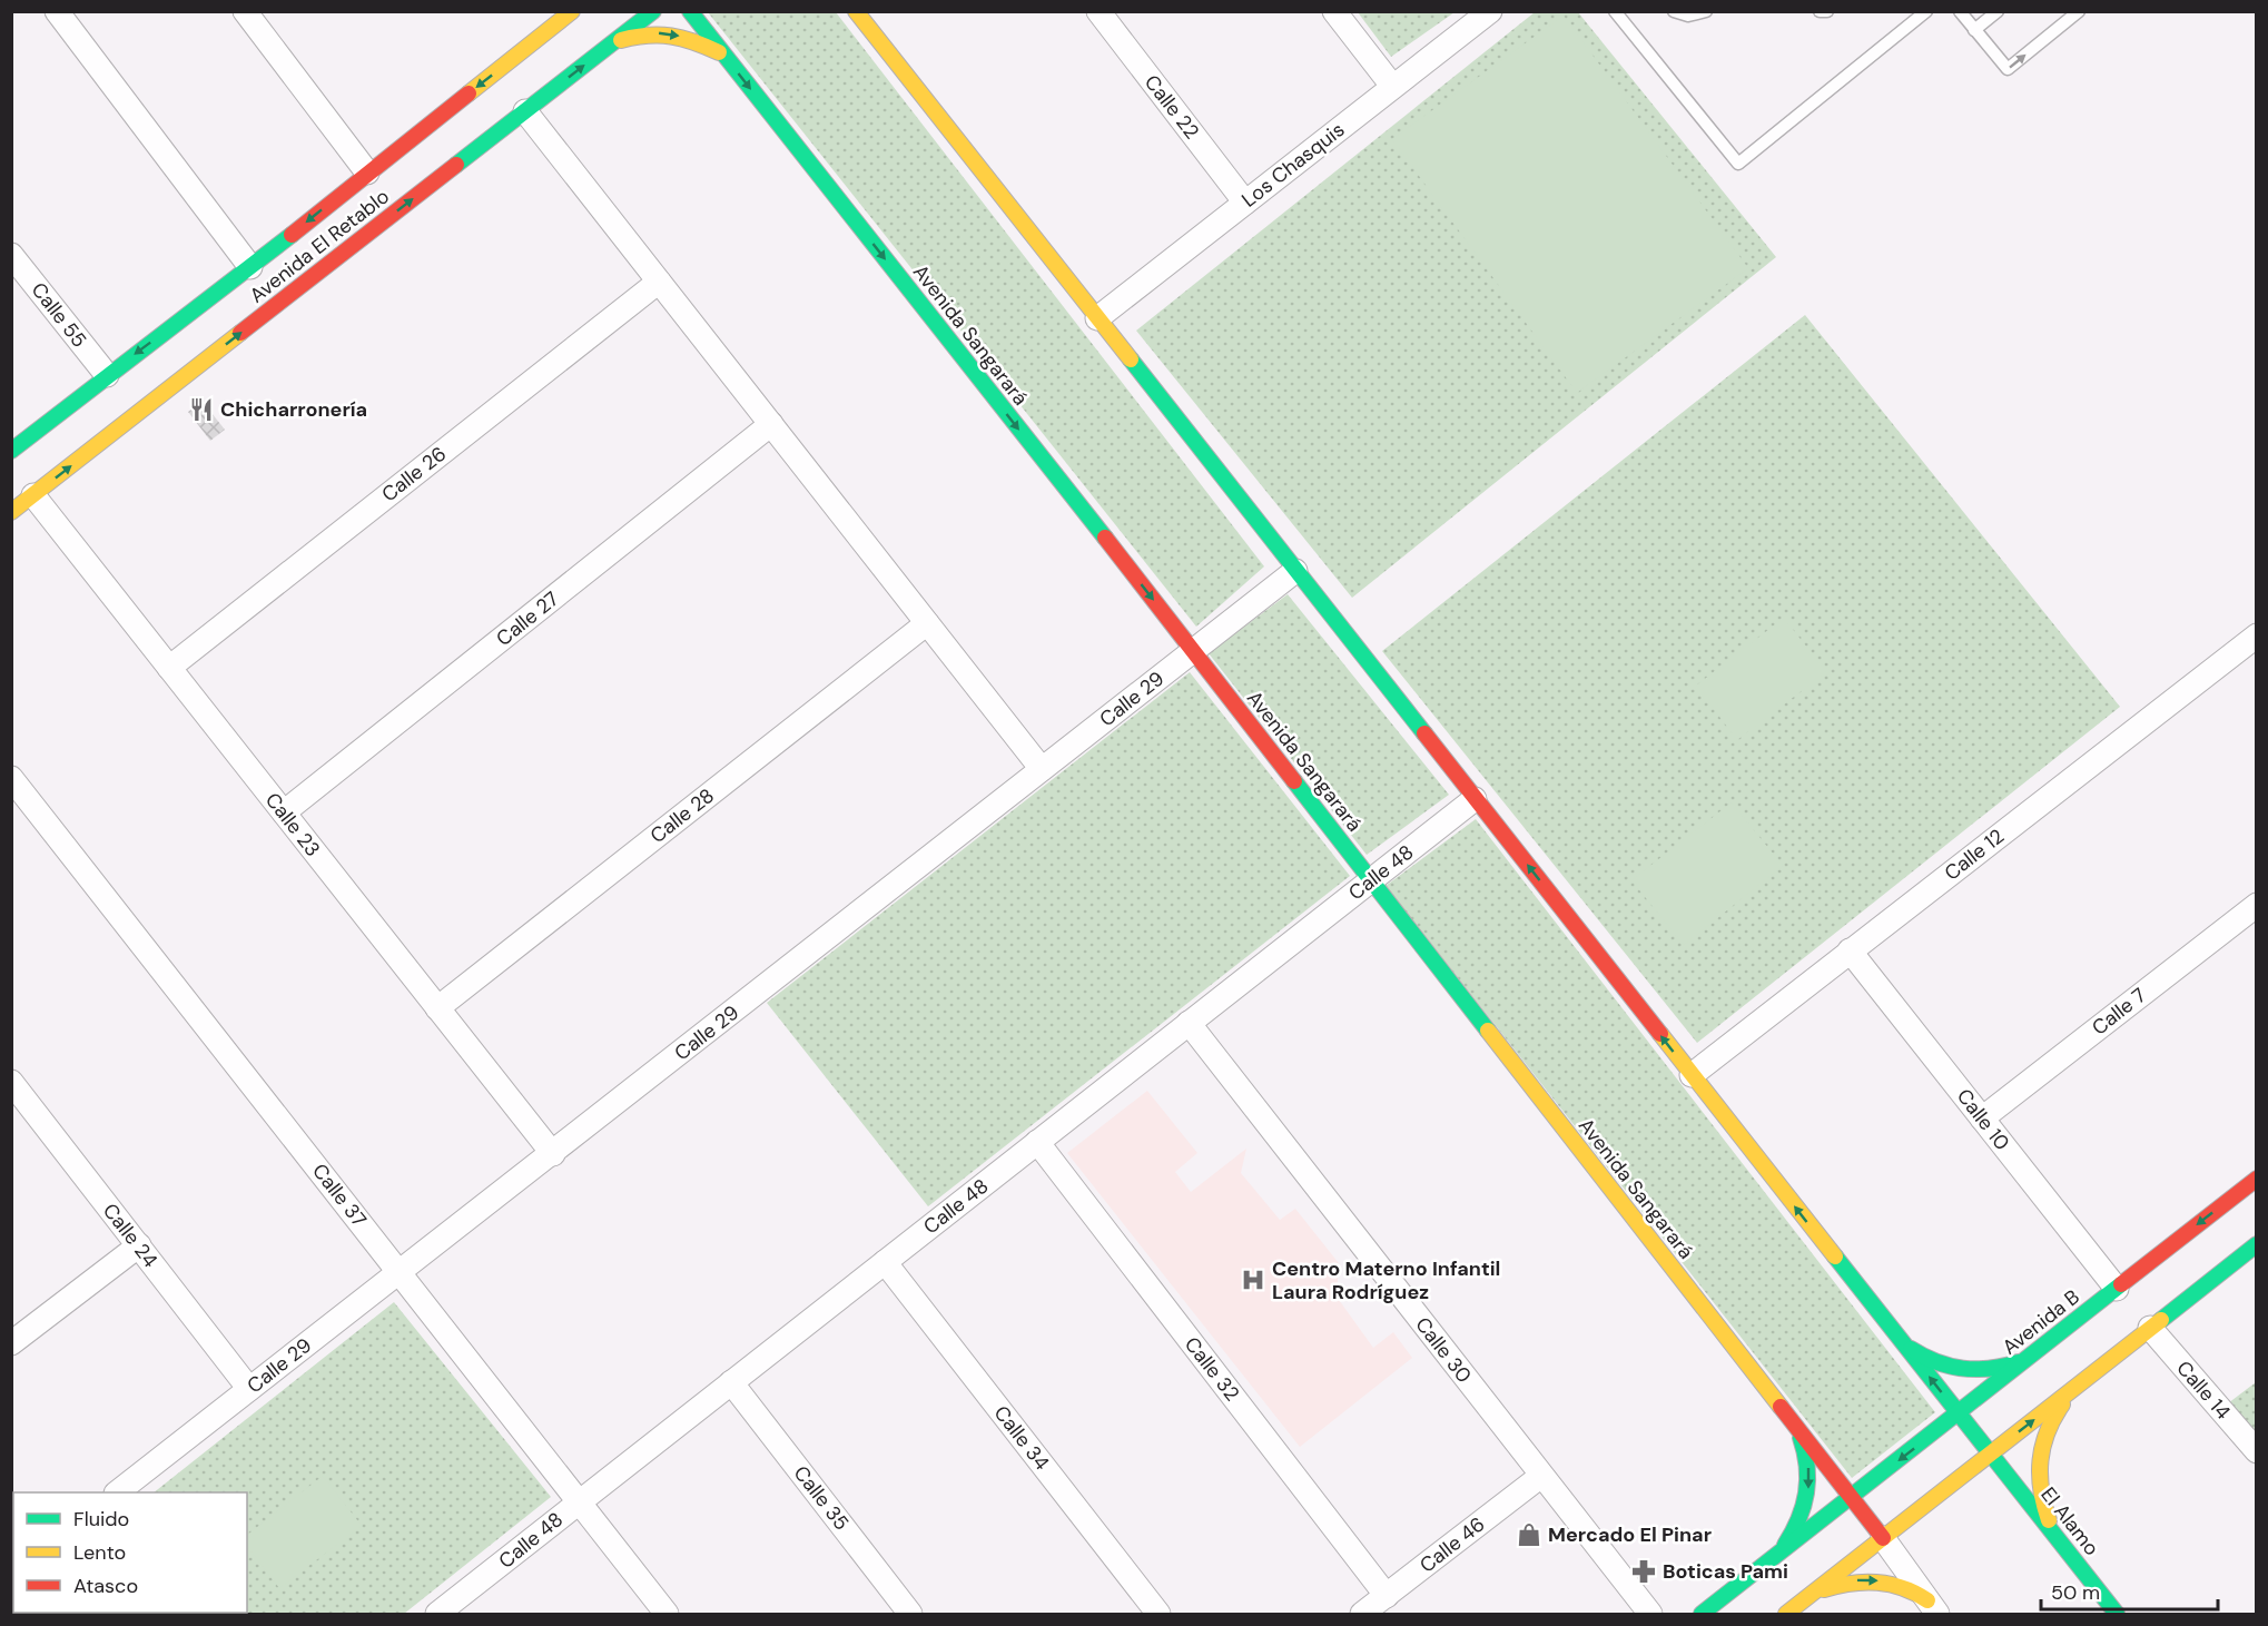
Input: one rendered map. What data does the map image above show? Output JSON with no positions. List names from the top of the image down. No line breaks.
{"streets":{"street":["Calle 22","Los Chasquis","Avenida El Retablo","Calle 55","Avenida Sangarará","Calle 26","Calle 27","Calle 29","Calle 28","Calle 23","Calle 12","Calle 48","Calle 7","Calle 10","Calle 37","Calle 24","Avenida B","Calle 30","Calle 32","Calle 14","Calle 34","Calle 35","El Alamo","Calle 46"]},"crossings":[["Calle 22","Los Chasquis"],["Avenida El Retablo","Calle 55"],["Avenida El Retablo","Calle 23"],["Avenida Sangarará","Calle 29"],["Avenida Sangarará","Calle 48"],["Avenida Sangarará","Avenida B"],["Calle 26","Calle 23"],["Calle 27","Calle 23"],["Calle 29","Calle 23"],["Calle 29","Calle 37"],["Calle 29","Calle 24"],["Calle 28","Calle 23"],["Calle 12","Calle 10"],["Calle 48","Calle 37"],["Calle 48","Calle 30"],["Calle 48","Calle 32"],["Calle 48","Calle 34"],["Calle 48","Calle 35"],["Calle 7","Calle 10"],["Calle 10","Avenida B"],["Calle 30","Calle 46"],["Calle 32","Calle 46"]],"places":{"restaurant":["Chicharronería"],"hospital":["Centro Materno Infantil Laura Rodríguez"],"shop":["Mercado El Pinar"],"pharmacy":["Boticas Pami"]},"legend":["Fluido","Lento","Atasco"],"scale_bar":"50 m"}
